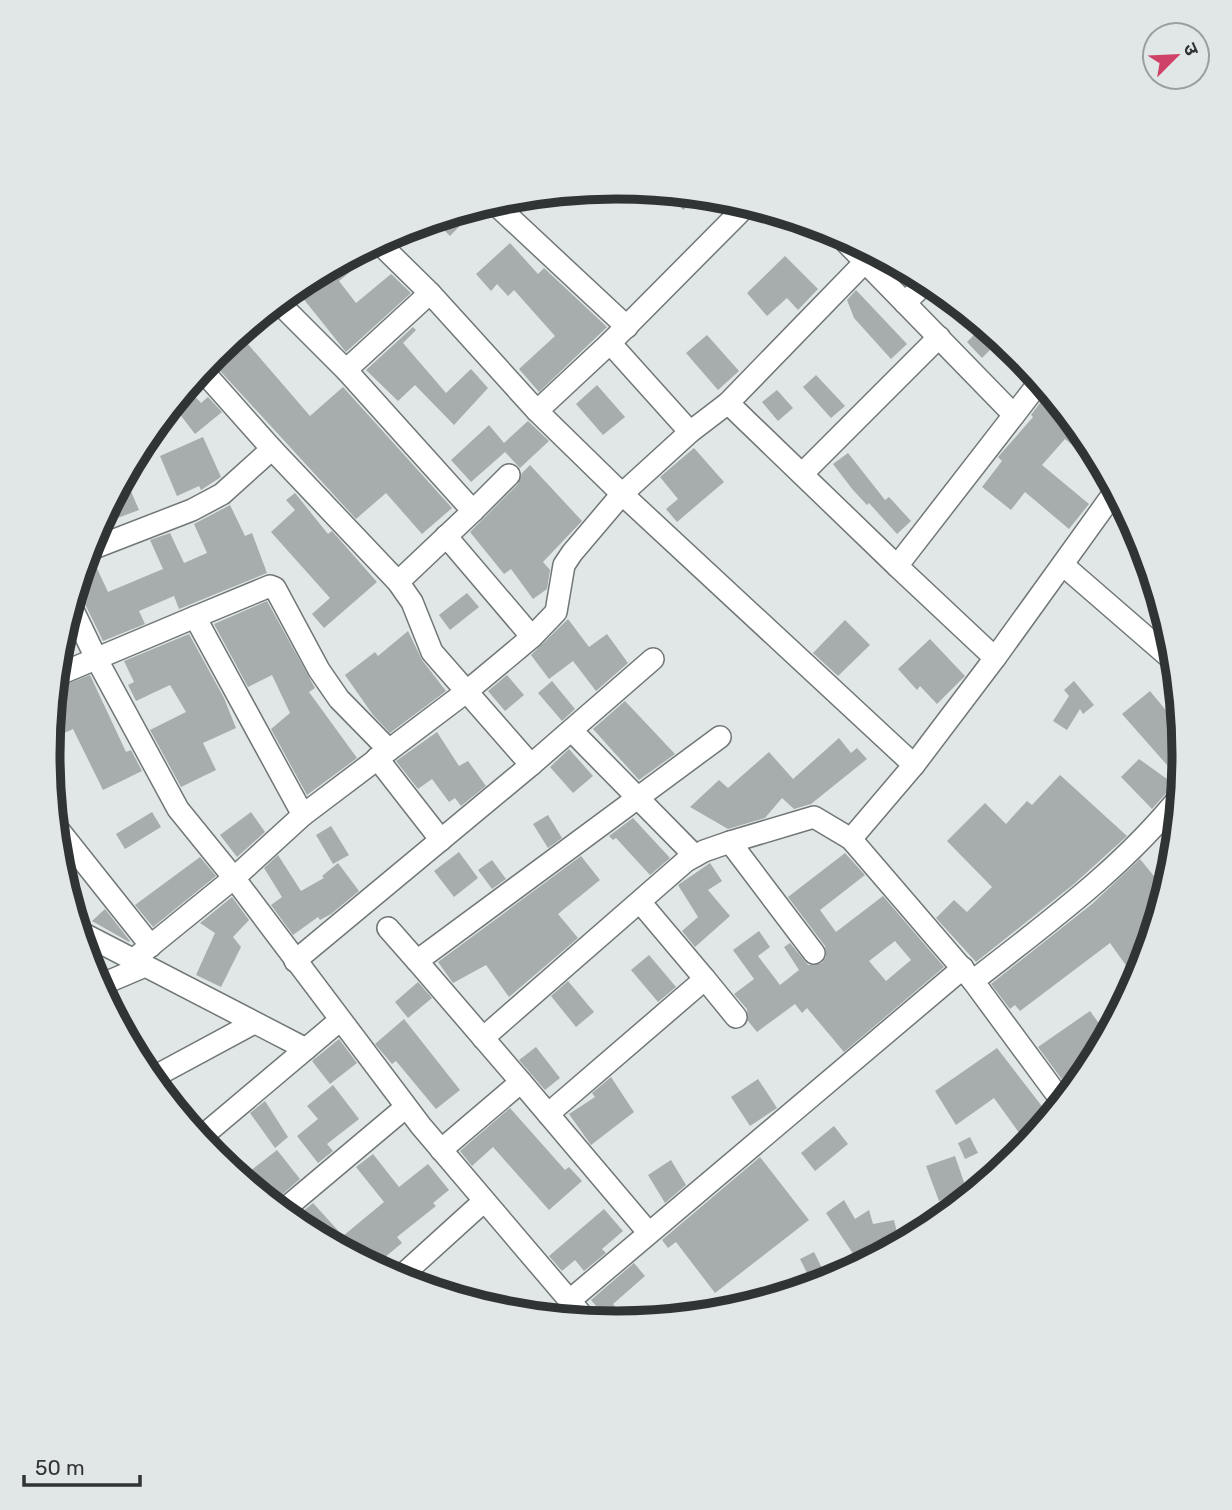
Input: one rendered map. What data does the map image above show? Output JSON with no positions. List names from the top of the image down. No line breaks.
{"scale_bar":"50 m","north":"top right"}
